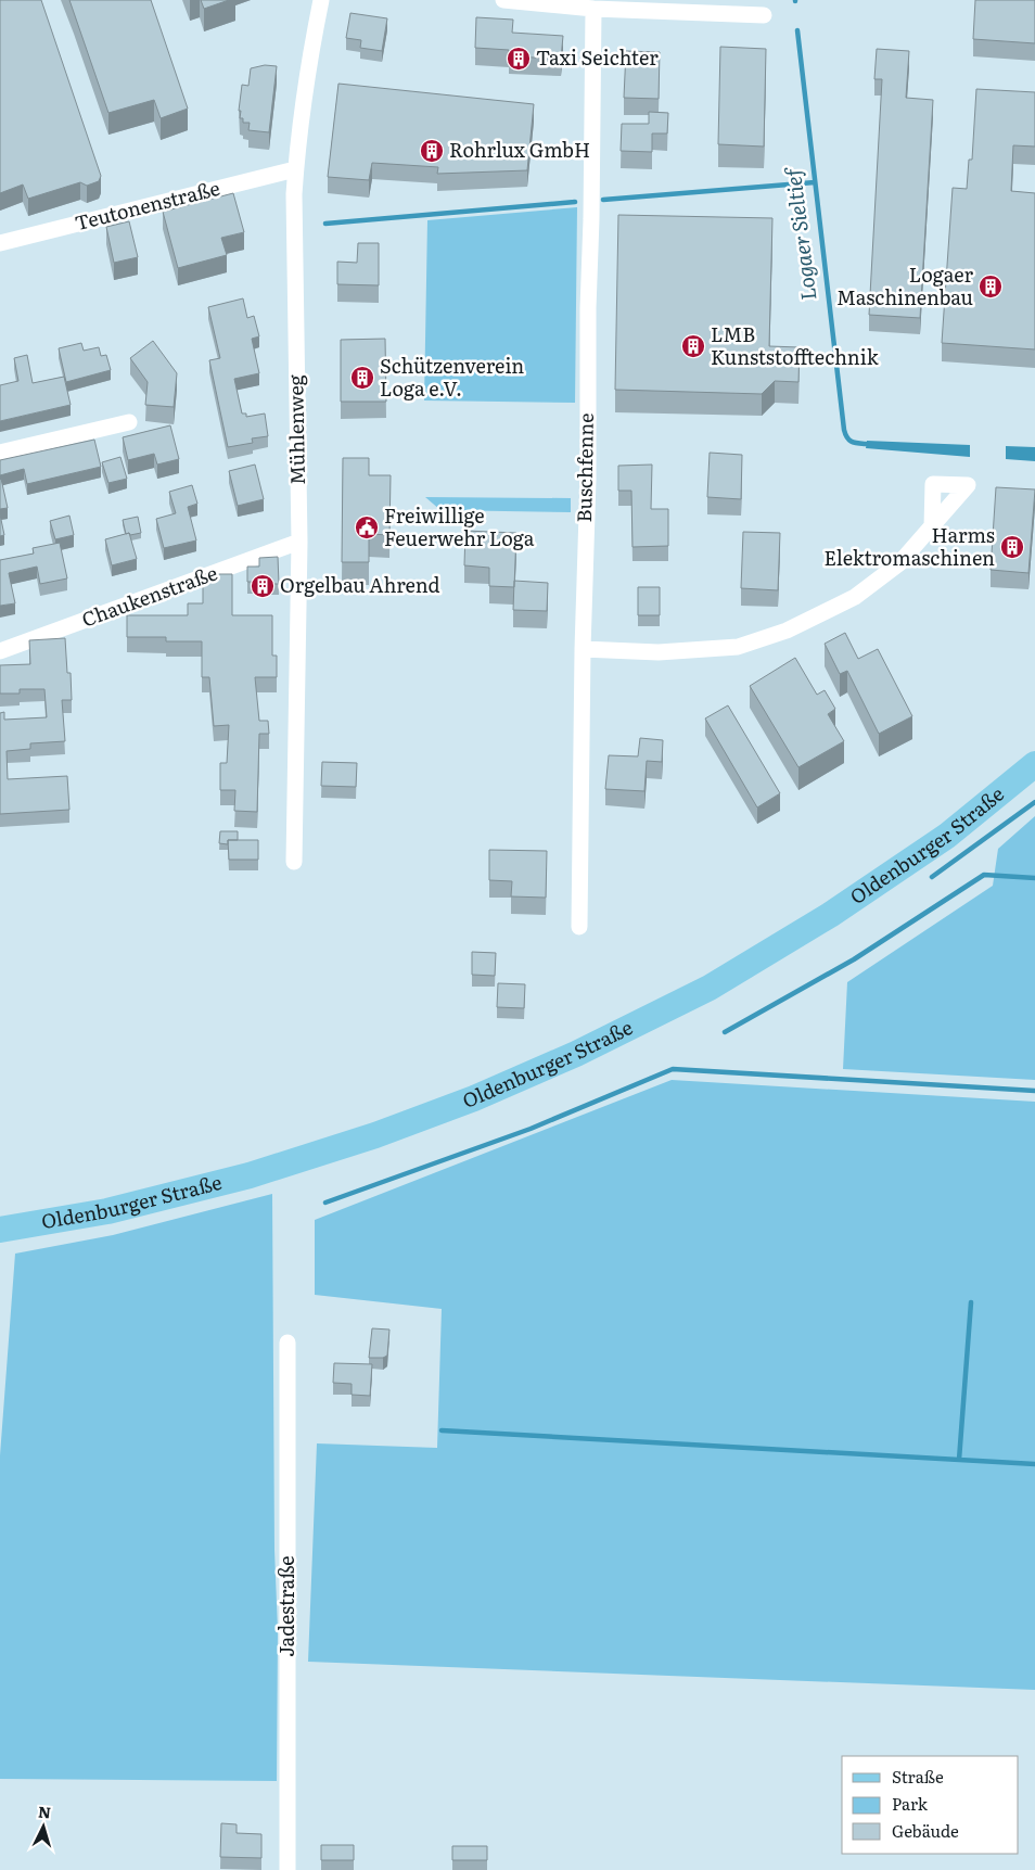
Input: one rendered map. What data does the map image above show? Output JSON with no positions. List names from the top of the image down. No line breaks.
{"streets":{"main road":["Oldenburger Straße"],"street":["Teutonenstraße","Mühlenweg","Buschfenne","Chaukenstraße","Jadestraße"]},"crossings":[["Teutonenstraße","Mühlenweg"],["Mühlenweg","Chaukenstraße"]],"water":["Logaer Sieltief"],"places":{"building":["Taxi Seichter","Rohrlux GmbH","Logaer Maschinenbau","LMB Kunststofftechnik","Schützenverein Loga e.V.","Harms Elektromaschinen","Orgelbau Ahrend"],"public building":["Freiwillige Feuerwehr Loga"]},"legend":["Straße","Park","Gebäude"],"north":"top"}
